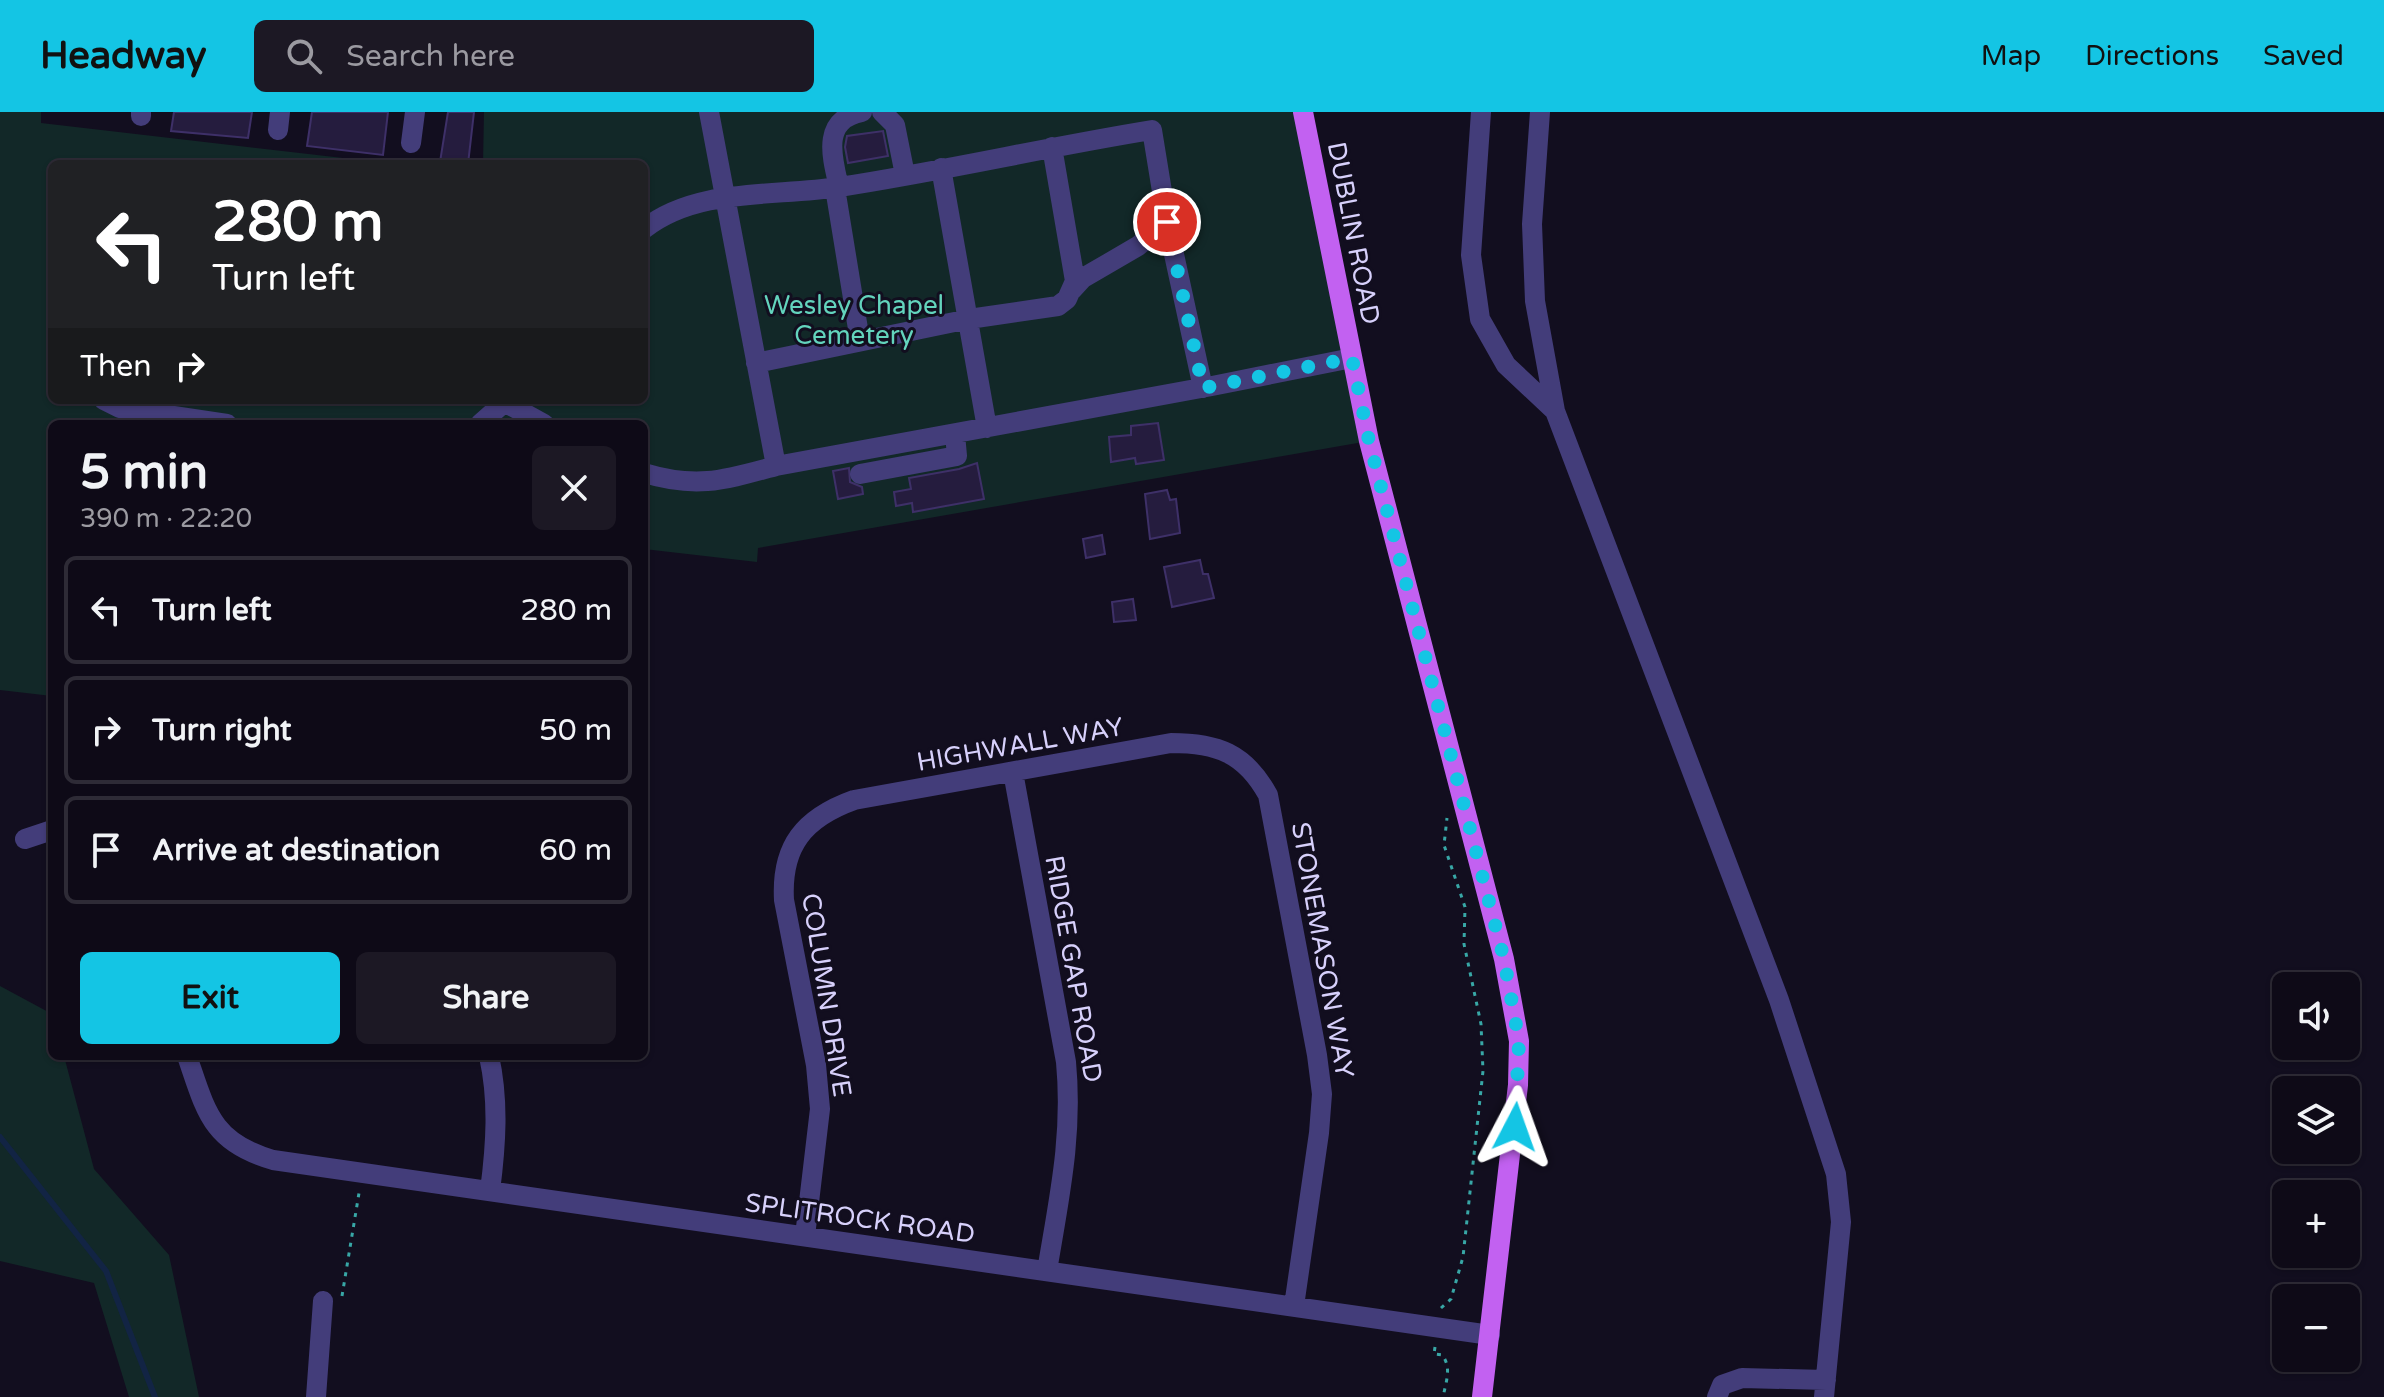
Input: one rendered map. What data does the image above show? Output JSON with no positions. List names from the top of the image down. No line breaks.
{"streets":{"main road":["DUBLIN ROAD"],"street":["HIGHWALL WAY","STONEMASON WAY","RIDGE GAP ROAD","COLUMN DRIVE","SPLITROCK ROAD"]},"crossings":[["DUBLIN ROAD","SPLITROCK ROAD"],["HIGHWALL WAY","STONEMASON WAY"],["HIGHWALL WAY","RIDGE GAP ROAD"],["HIGHWALL WAY","COLUMN DRIVE"],["STONEMASON WAY","SPLITROCK ROAD"],["RIDGE GAP ROAD","SPLITROCK ROAD"],["COLUMN DRIVE","SPLITROCK ROAD"]],"parks":["Wesley Chapel Cemetery"],"page":{"header":"Headway","search":"Search here","nav":["Map","Directions","Saved"],"turn":["280 m","Turn left"],"then":"Then","heading":["5 min","390 m · 22:20"],"list":[{"name":"Turn left","value":"280 m"},{"name":"Turn right","value":"50 m"},{"name":"Arrive at destination","value":"60 m"}],"buttons":["Exit","Share"],"map_buttons":["+","−"]}}
